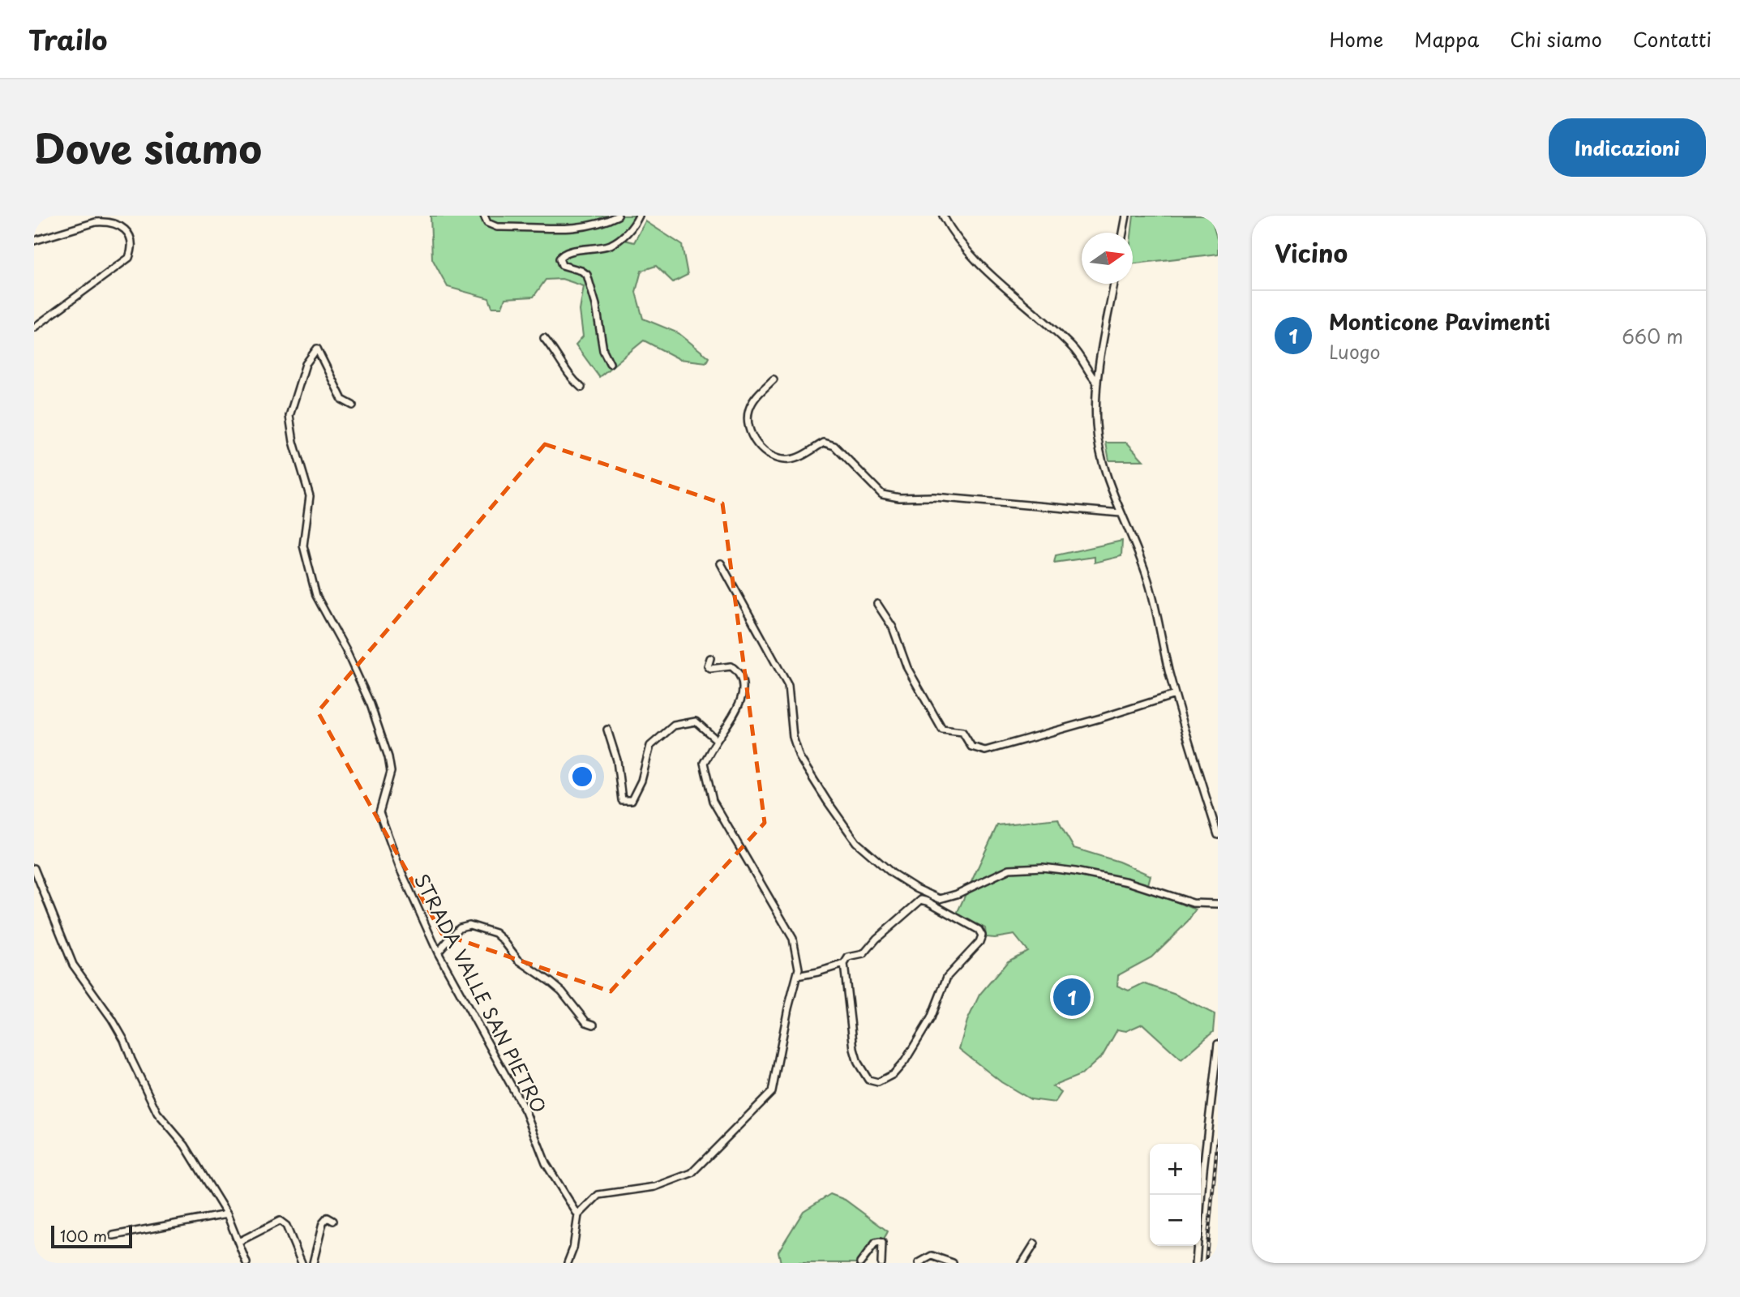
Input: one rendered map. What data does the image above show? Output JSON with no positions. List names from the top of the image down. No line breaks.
{"streets":{"street":["STRADA VALLE SAN PIETRO"]},"scale_bar":"100 m","north":"right","page":{"header":"Trailo","nav":["Home","Mappa","Chi siamo","Contatti"],"title":"Dove siamo","buttons":"Indicazioni","heading":"Vicino","list":[{"mark":"1","name":"Monticone Pavimenti","note":"Luogo","value":"660 m"}],"pins":"1","map_buttons":["+","−"],"scale":"100 m"}}
